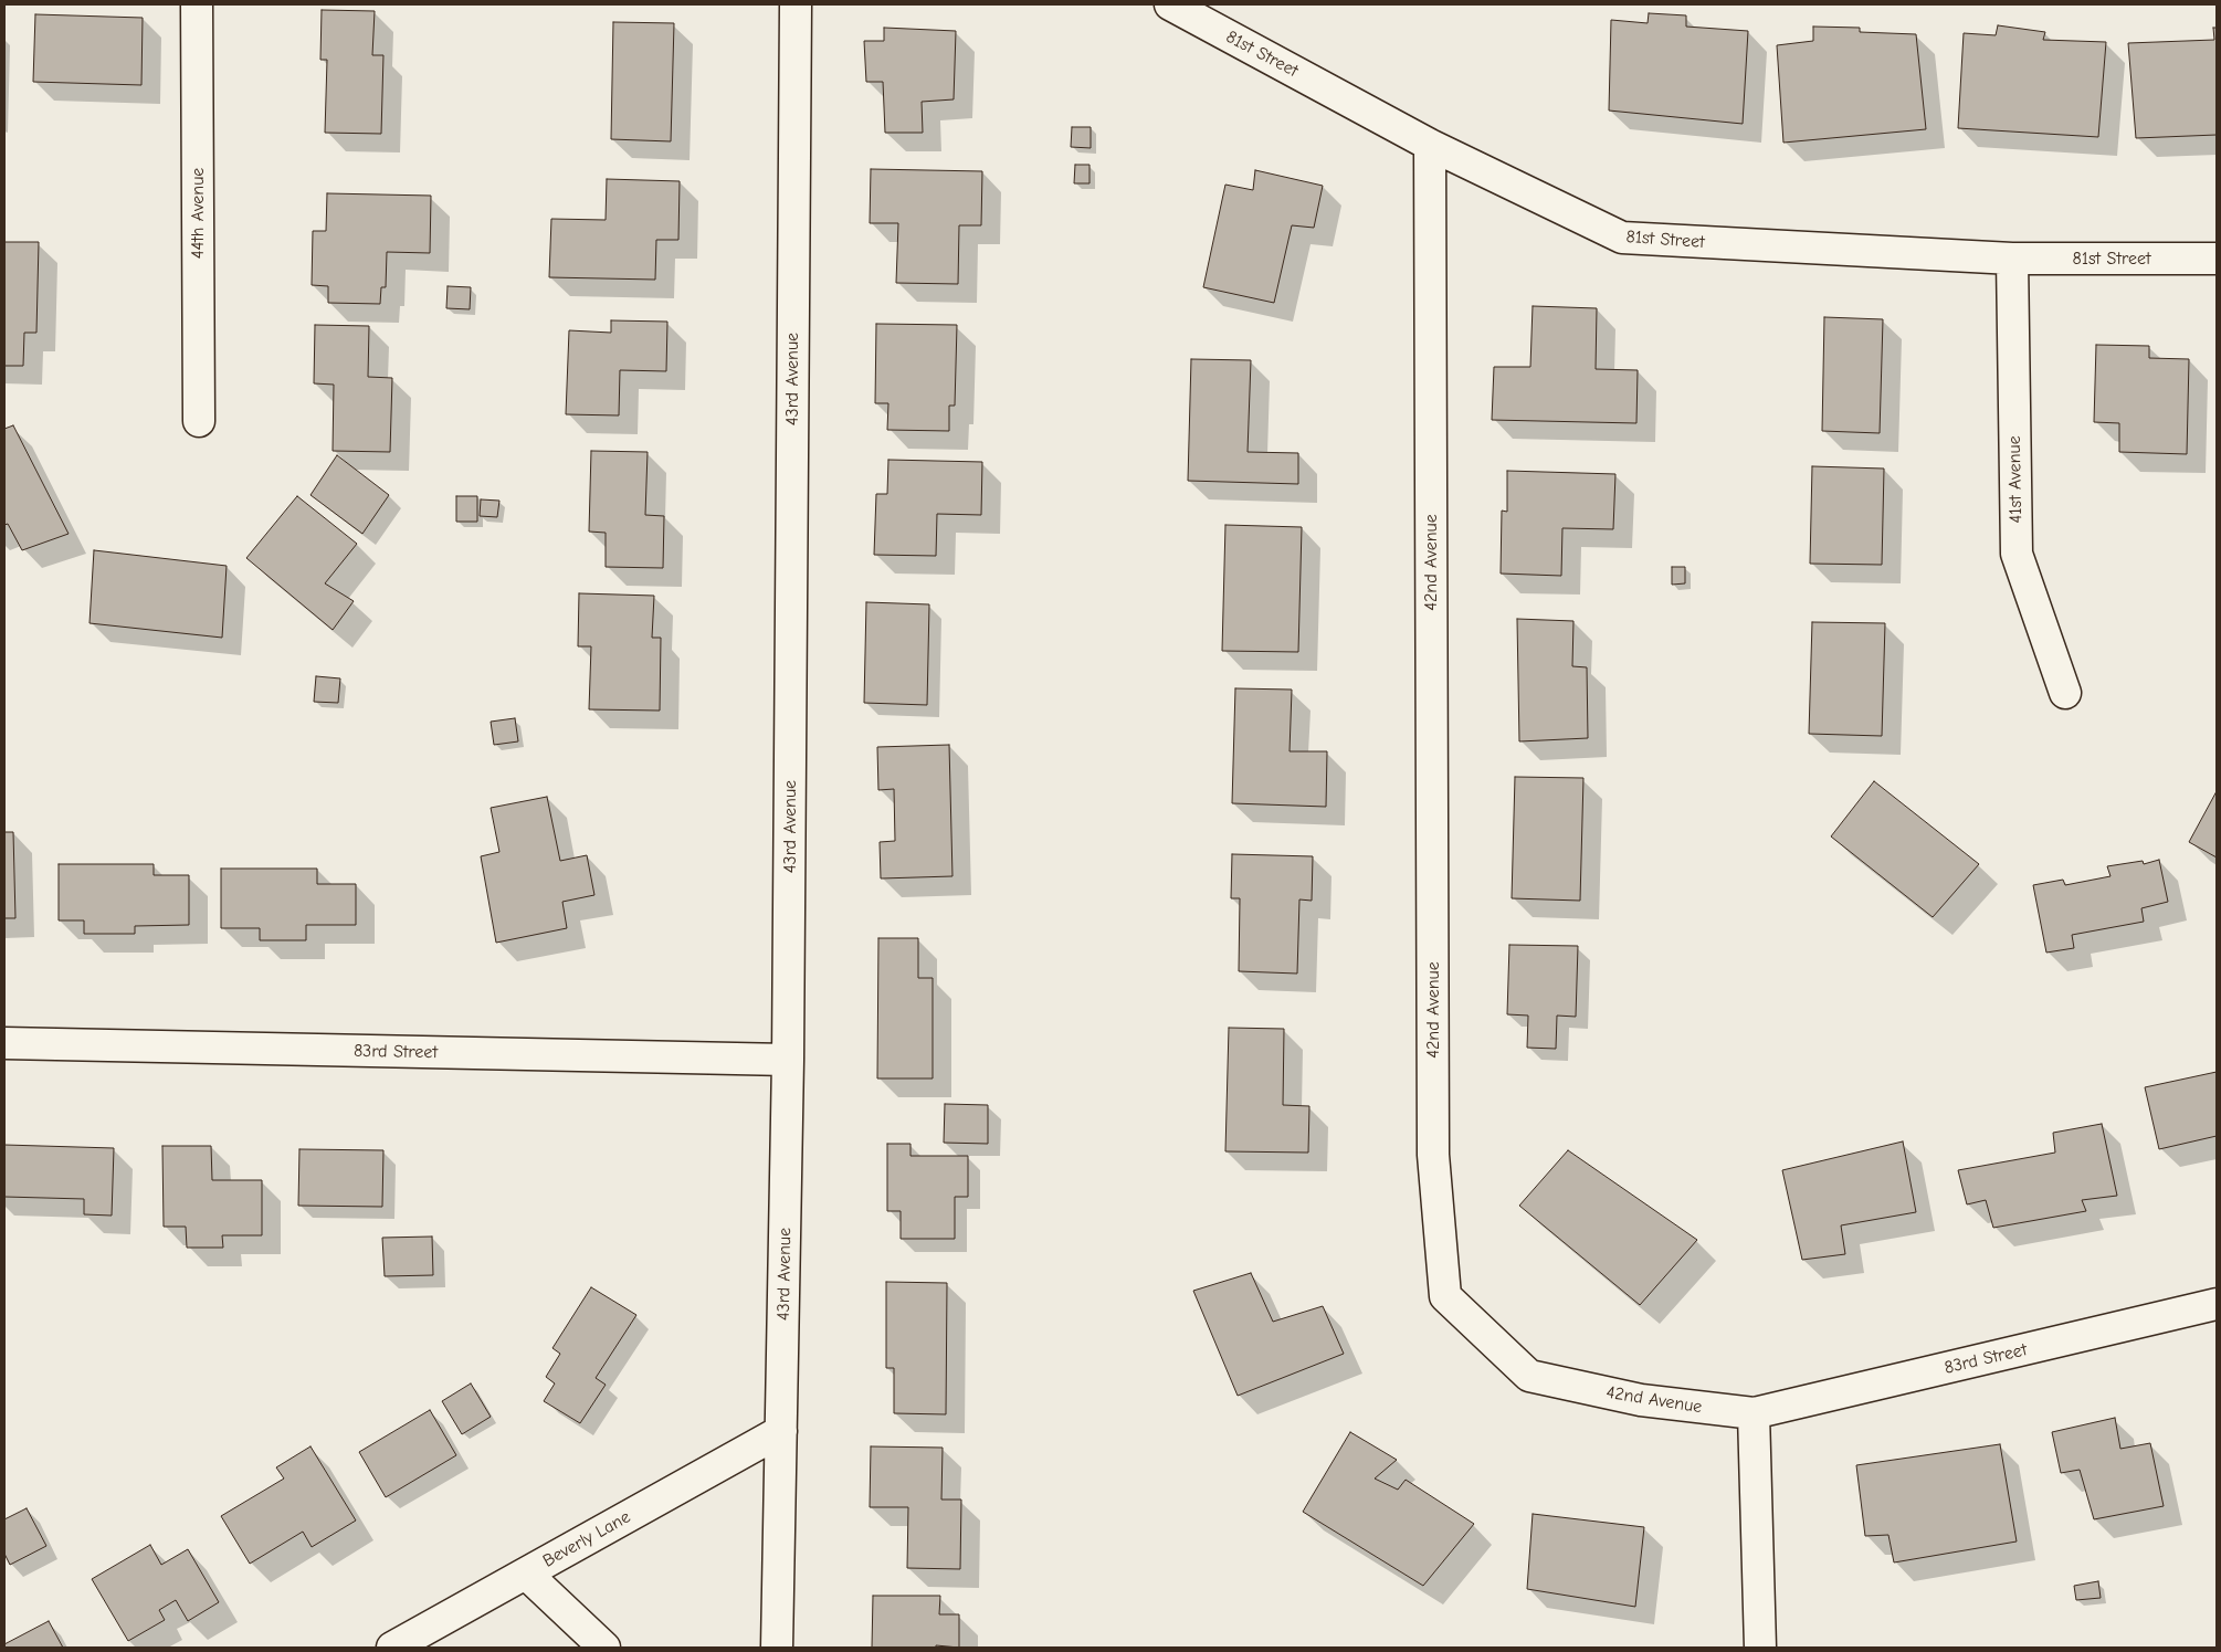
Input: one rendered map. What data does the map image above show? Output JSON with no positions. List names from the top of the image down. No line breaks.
{"streets":{"street":["81st Street","44th Avenue","43rd Avenue","41st Avenue","42nd Avenue","83rd Street","Beverly Lane"]},"crossings":[["81st Street","41st Avenue"],["81st Street","42nd Avenue"],["43rd Avenue","83rd Street"],["43rd Avenue","Beverly Lane"],["42nd Avenue","83rd Street"]]}
